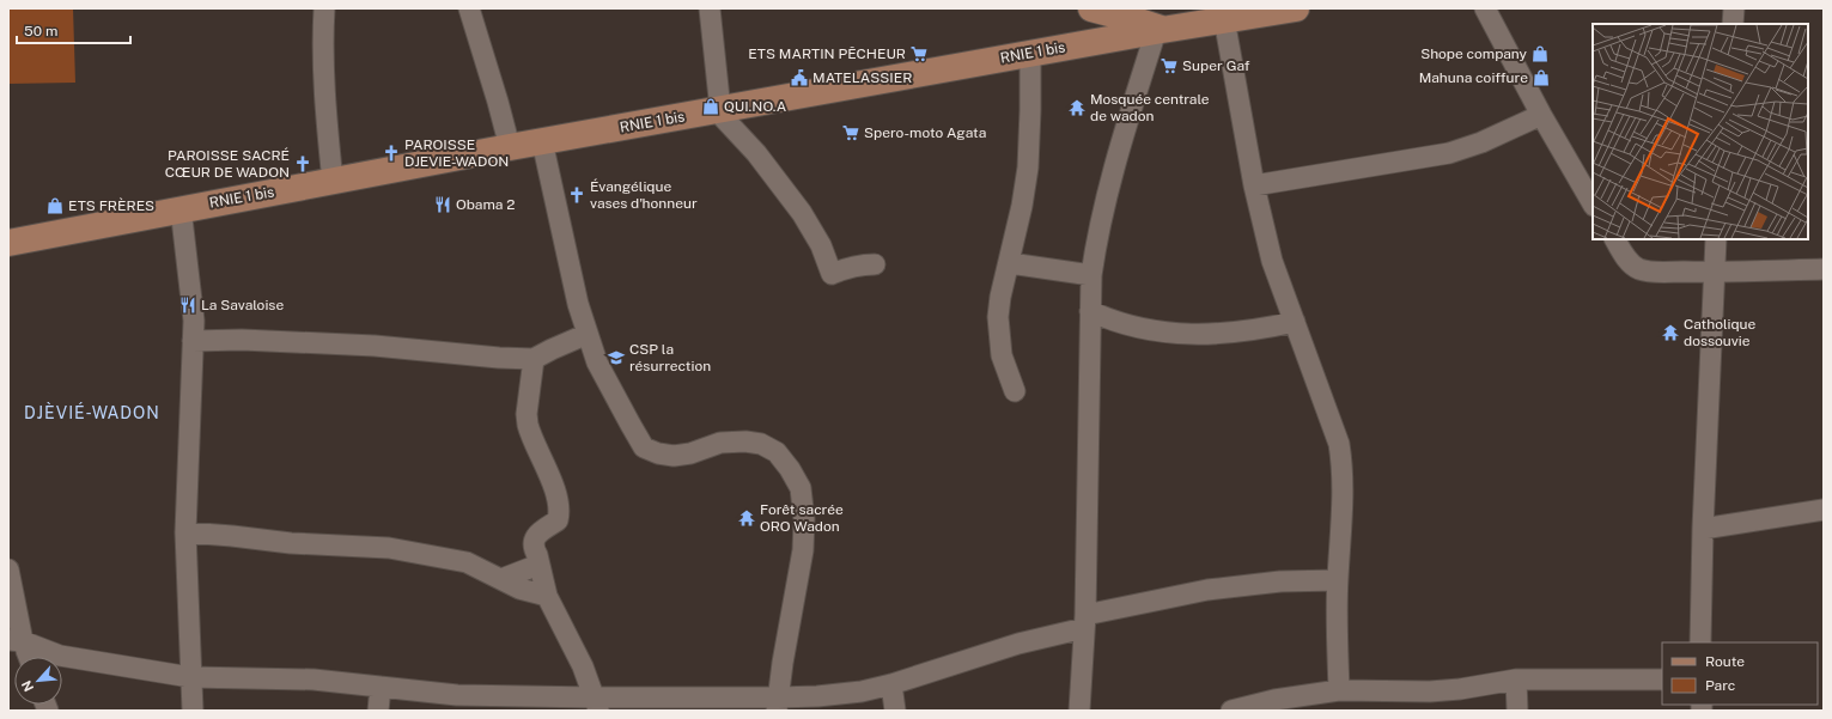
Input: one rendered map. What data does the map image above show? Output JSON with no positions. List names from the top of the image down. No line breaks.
{"streets":{"main road":["RNIE 1 bis"]},"districts":["DJÈVIÉ-WADON"],"places":{"supermarket":["ETS MARTIN PÊCHEUR","Super Gaf","Spero-moto Agata"],"shop":["Shope company","Mahuna coiffure","QUI.NO.A","ETS FRÈRES"],"public building":["MATELASSIER"],"temple":["Mosquée centrale de wadon","Catholique dossouvie","Forêt sacrée ORO Wadon"],"church":["PAROISSE DJEVIE-WADON","PAROISSE SACRÉ CŒUR DE WADON","Évangélique vases d'honneur"],"restaurant":["Obama 2","La Savaloise"],"school or university":["CSP la résurrection"]},"legend":["Route","Parc"],"scale_bar":"50 m","north":"bottom left"}
